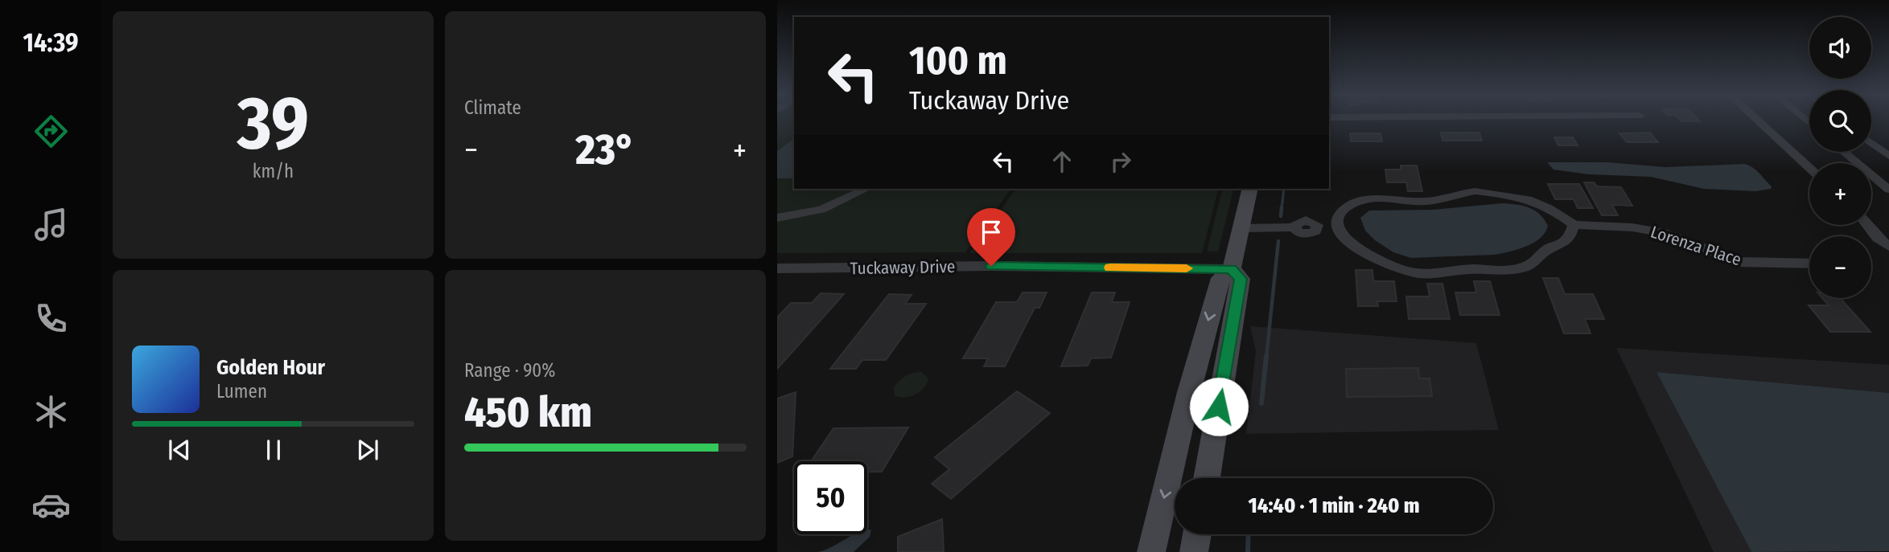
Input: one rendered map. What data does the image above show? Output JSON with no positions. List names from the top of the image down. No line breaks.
{"streets":{"street":["Lorenza Place","Tuckaway Drive"]},"page":{"tabs":"14:39","tile":[["39","km/h"],"Climate",["Range · 90%","450 km"]],"map_buttons":["+","−"],"turn":["100 m","Tuckaway Drive"],"heat":["−","23°","+"],"song":["Golden Hour","Lumen"],"limit":"50","trip":"14:40 · 1 min · 240 m"}}
